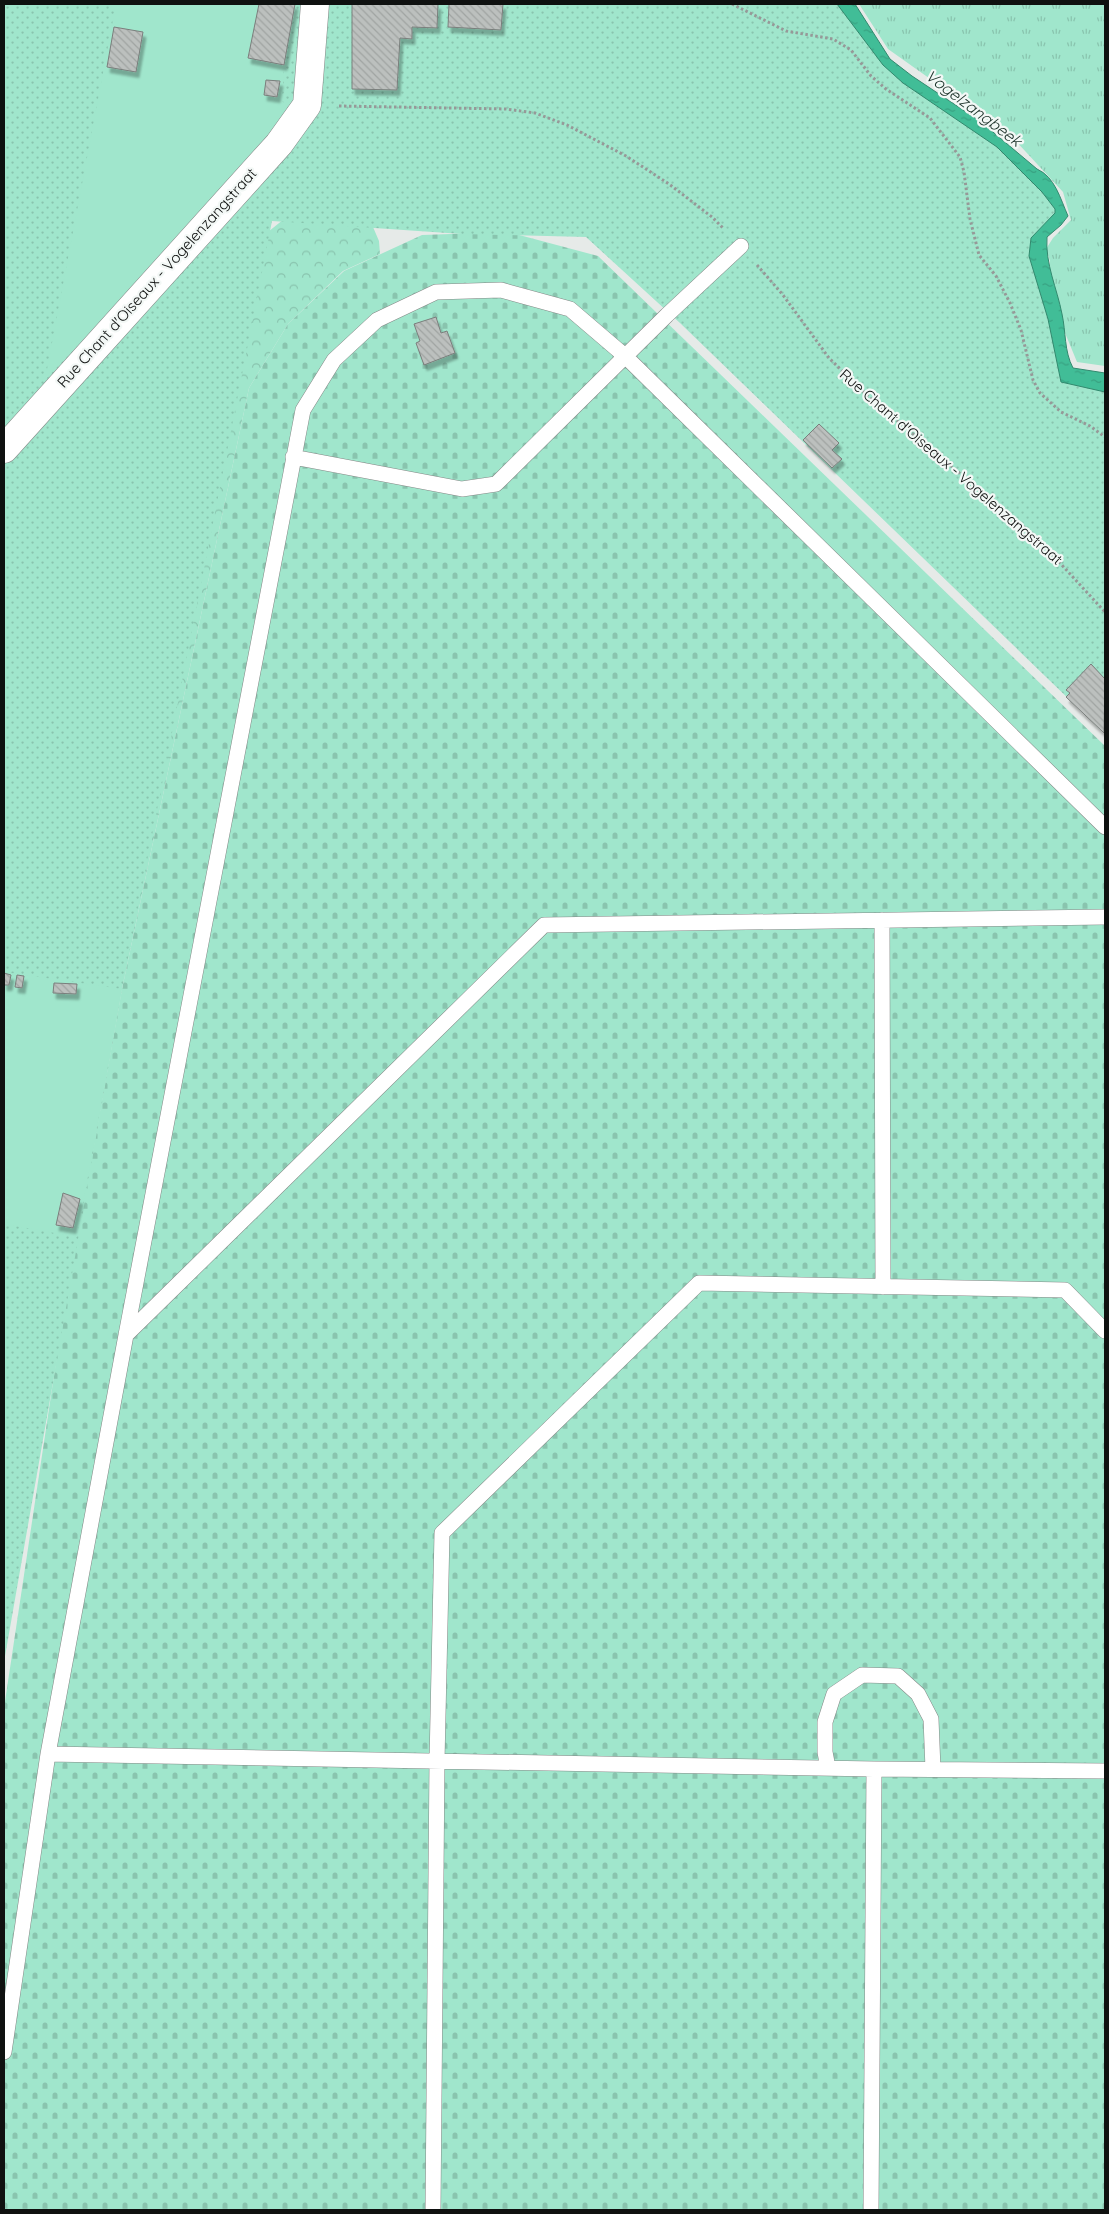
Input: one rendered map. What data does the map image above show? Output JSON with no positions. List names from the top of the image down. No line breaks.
{"streets":{"street":["Rue Chant d'Oiseaux - Vogelenzangstraat"]},"water":["Vogelzangbeek"]}
